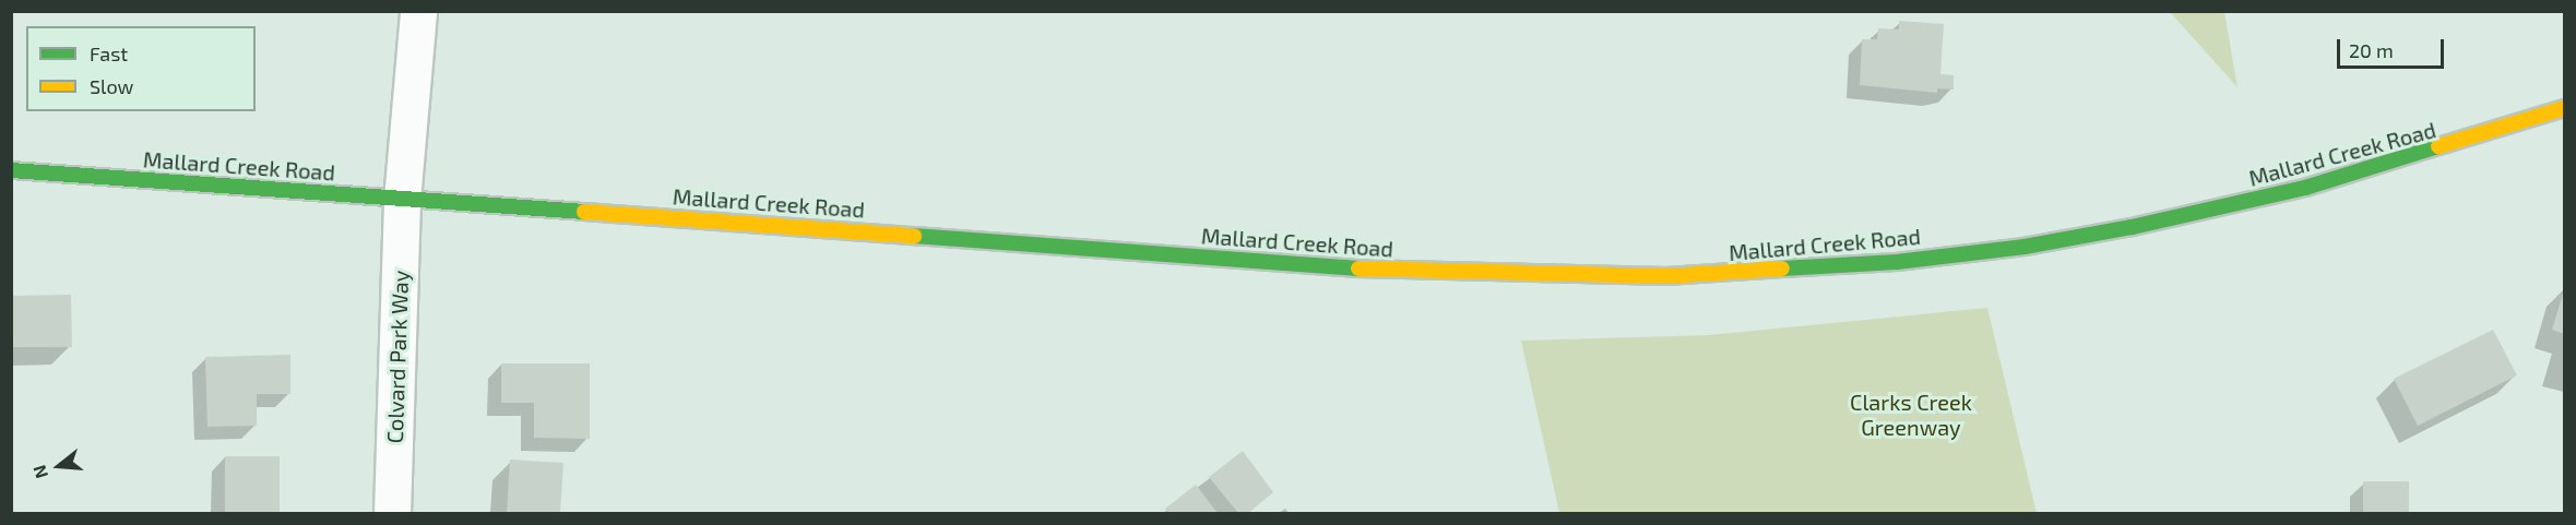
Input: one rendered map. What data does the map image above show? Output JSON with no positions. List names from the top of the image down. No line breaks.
{"streets":{"main road":["Mallard Creek Road"],"street":["Colvard Park Way"]},"crossings":[["Mallard Creek Road","Colvard Park Way"]],"parks":["Clarks Creek Greenway"],"legend":["Fast","Slow"],"scale_bar":"20 m","north":"left"}
